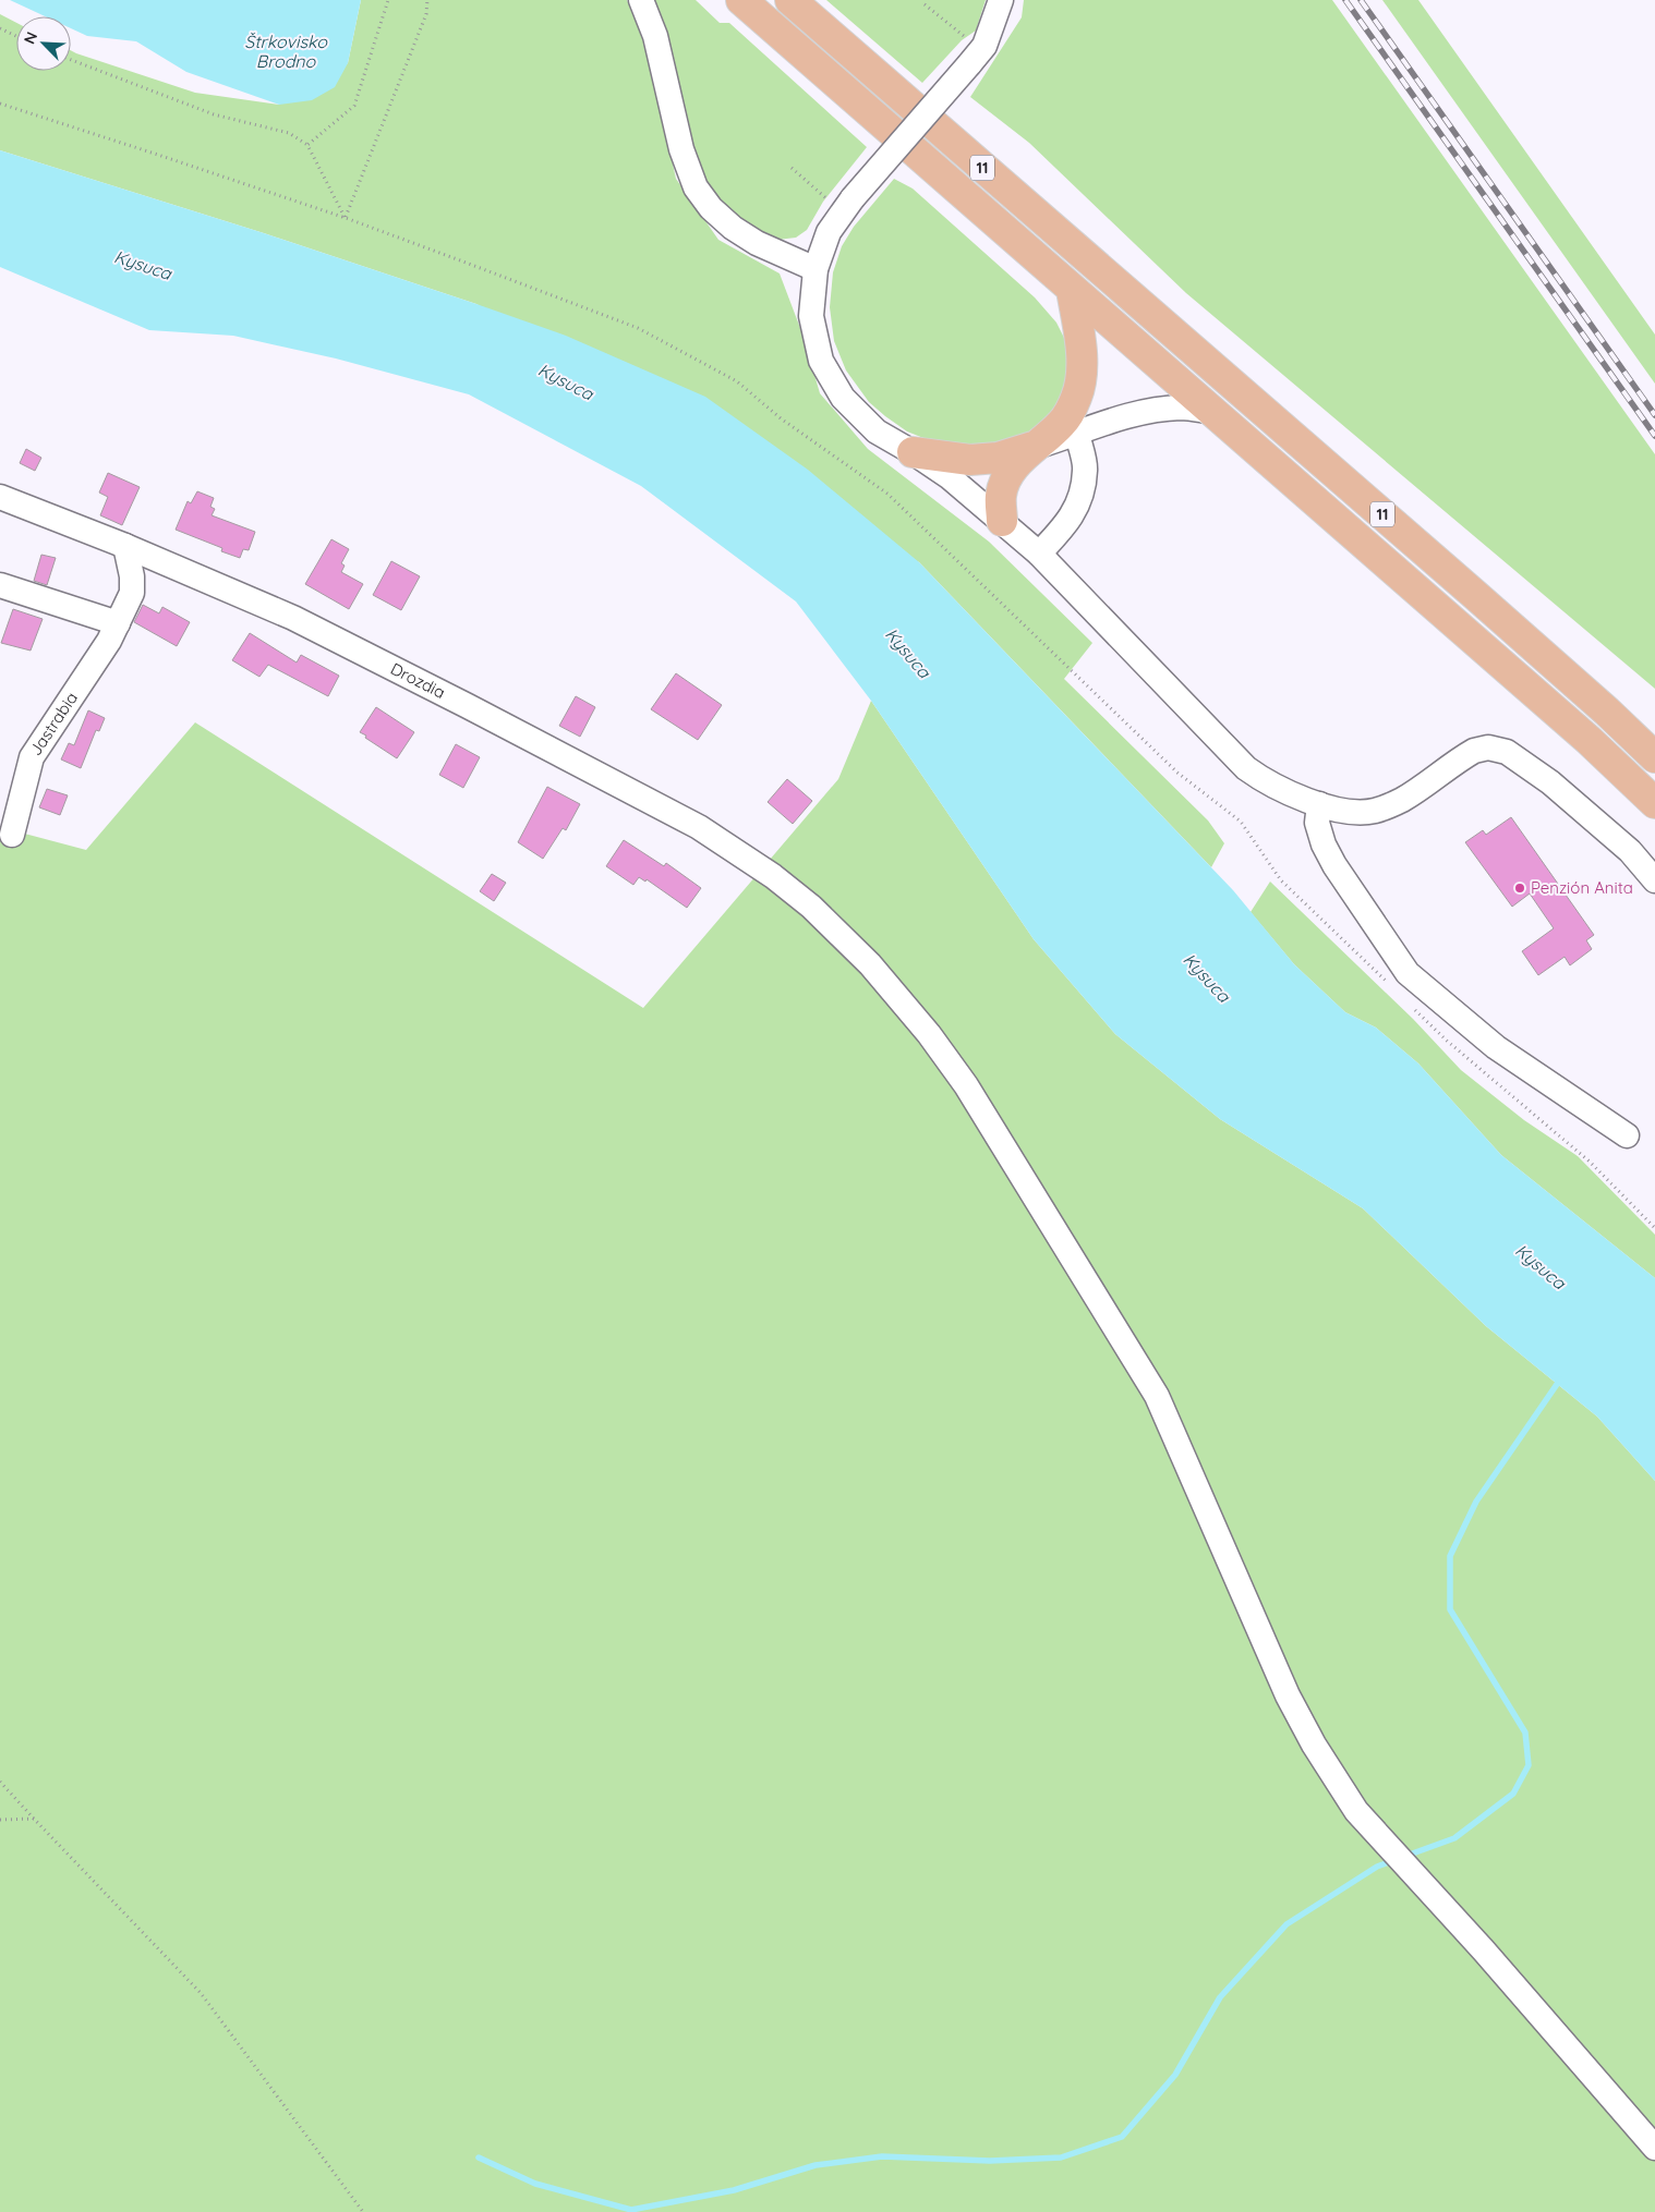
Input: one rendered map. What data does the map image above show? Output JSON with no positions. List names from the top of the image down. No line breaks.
{"streets":{"main road":["11"],"street":["Drozdia","Jastrabia"]},"crossings":[["Drozdia","Jastrabia"]],"water":["Štrkovisko Brodno","Kysuca"],"places":["Penzión Anita"],"north":"top left"}
